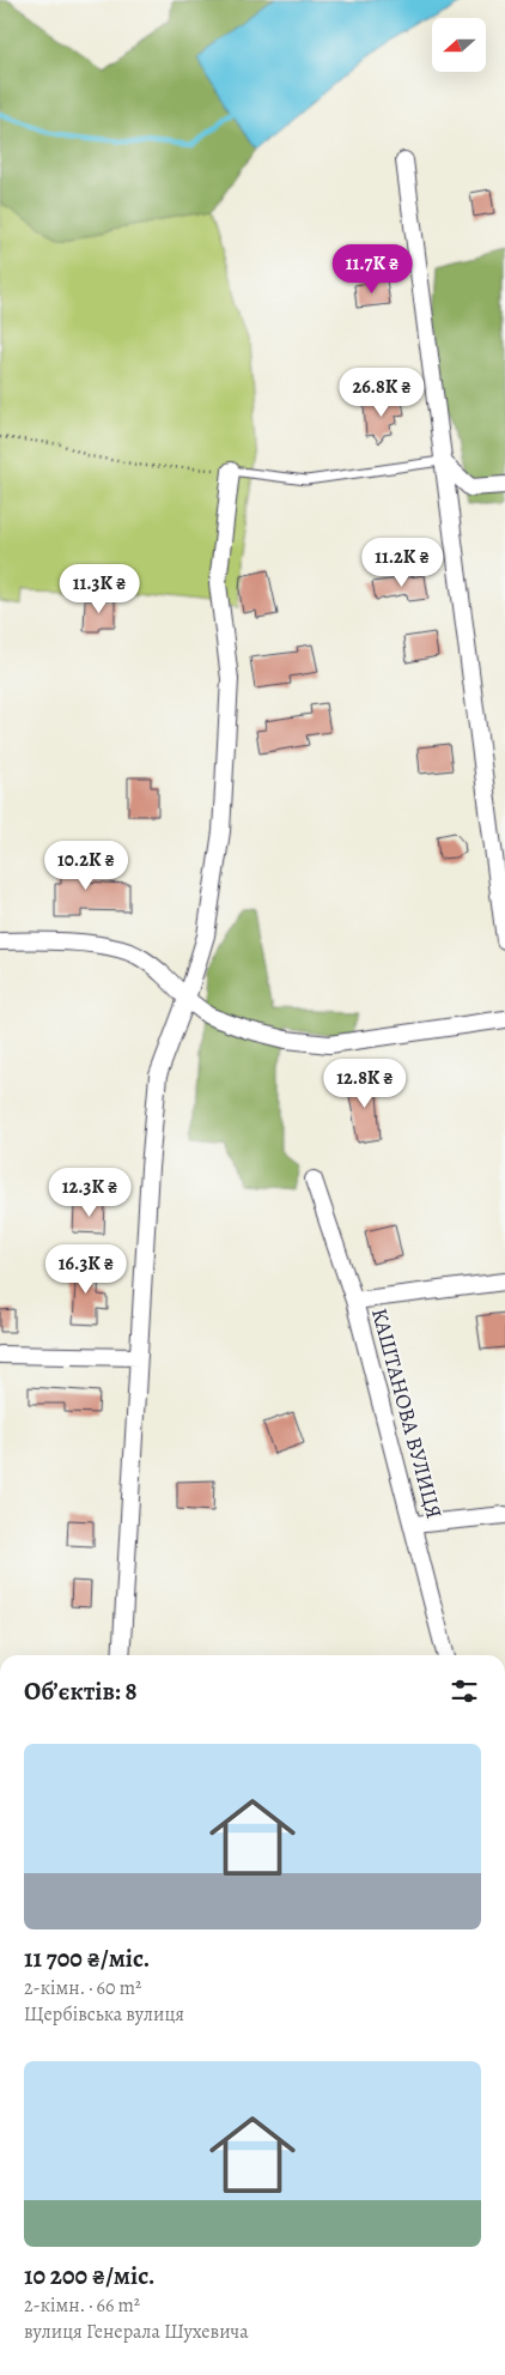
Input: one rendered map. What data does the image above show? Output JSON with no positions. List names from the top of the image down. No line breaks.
{"streets":{"street":["КАШТАНОВА ВУЛИЦЯ"]},"north":"left","page":{"price":["11.7K ₴","26.8K ₴","11.2K ₴","11.3K ₴","10.2K ₴","12.8K ₴","12.3K ₴","16.3K ₴"],"heading":"Об’єктів: 8","list":[{"name":"11 700 ₴/міс.","note":"2-кімн. · 60 m² · Щербівська вулиця"},{"name":"10 200 ₴/міс.","note":"2-кімн. · 66 m² · вулиця Генерала Шухевича"}]}}
